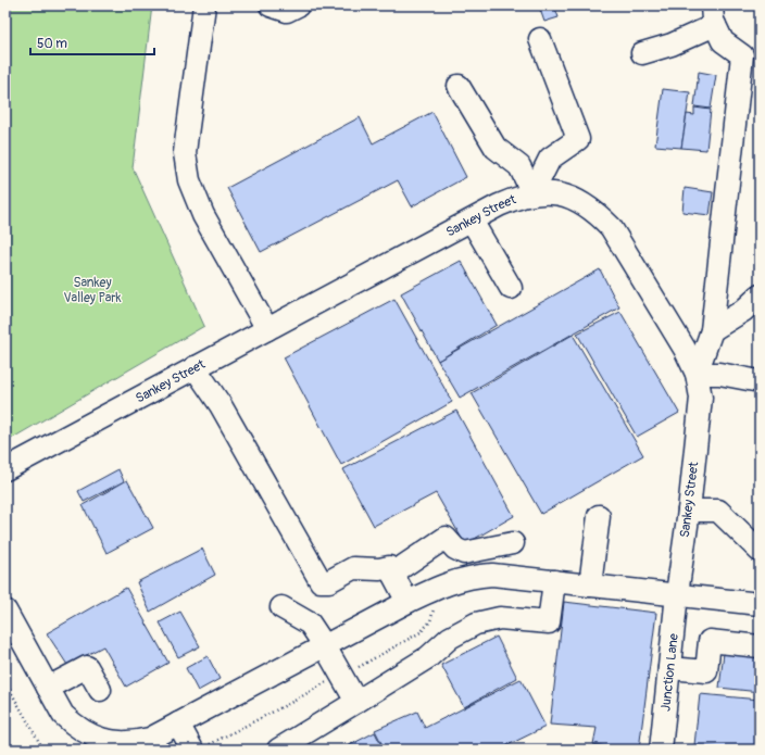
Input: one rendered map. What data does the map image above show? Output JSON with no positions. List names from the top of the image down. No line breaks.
{"streets":{"street":["Sankey Street","Junction Lane"]},"crossings":[["Sankey Street","Junction Lane"]],"parks":["Sankey Valley Park"],"scale_bar":"50 m"}
